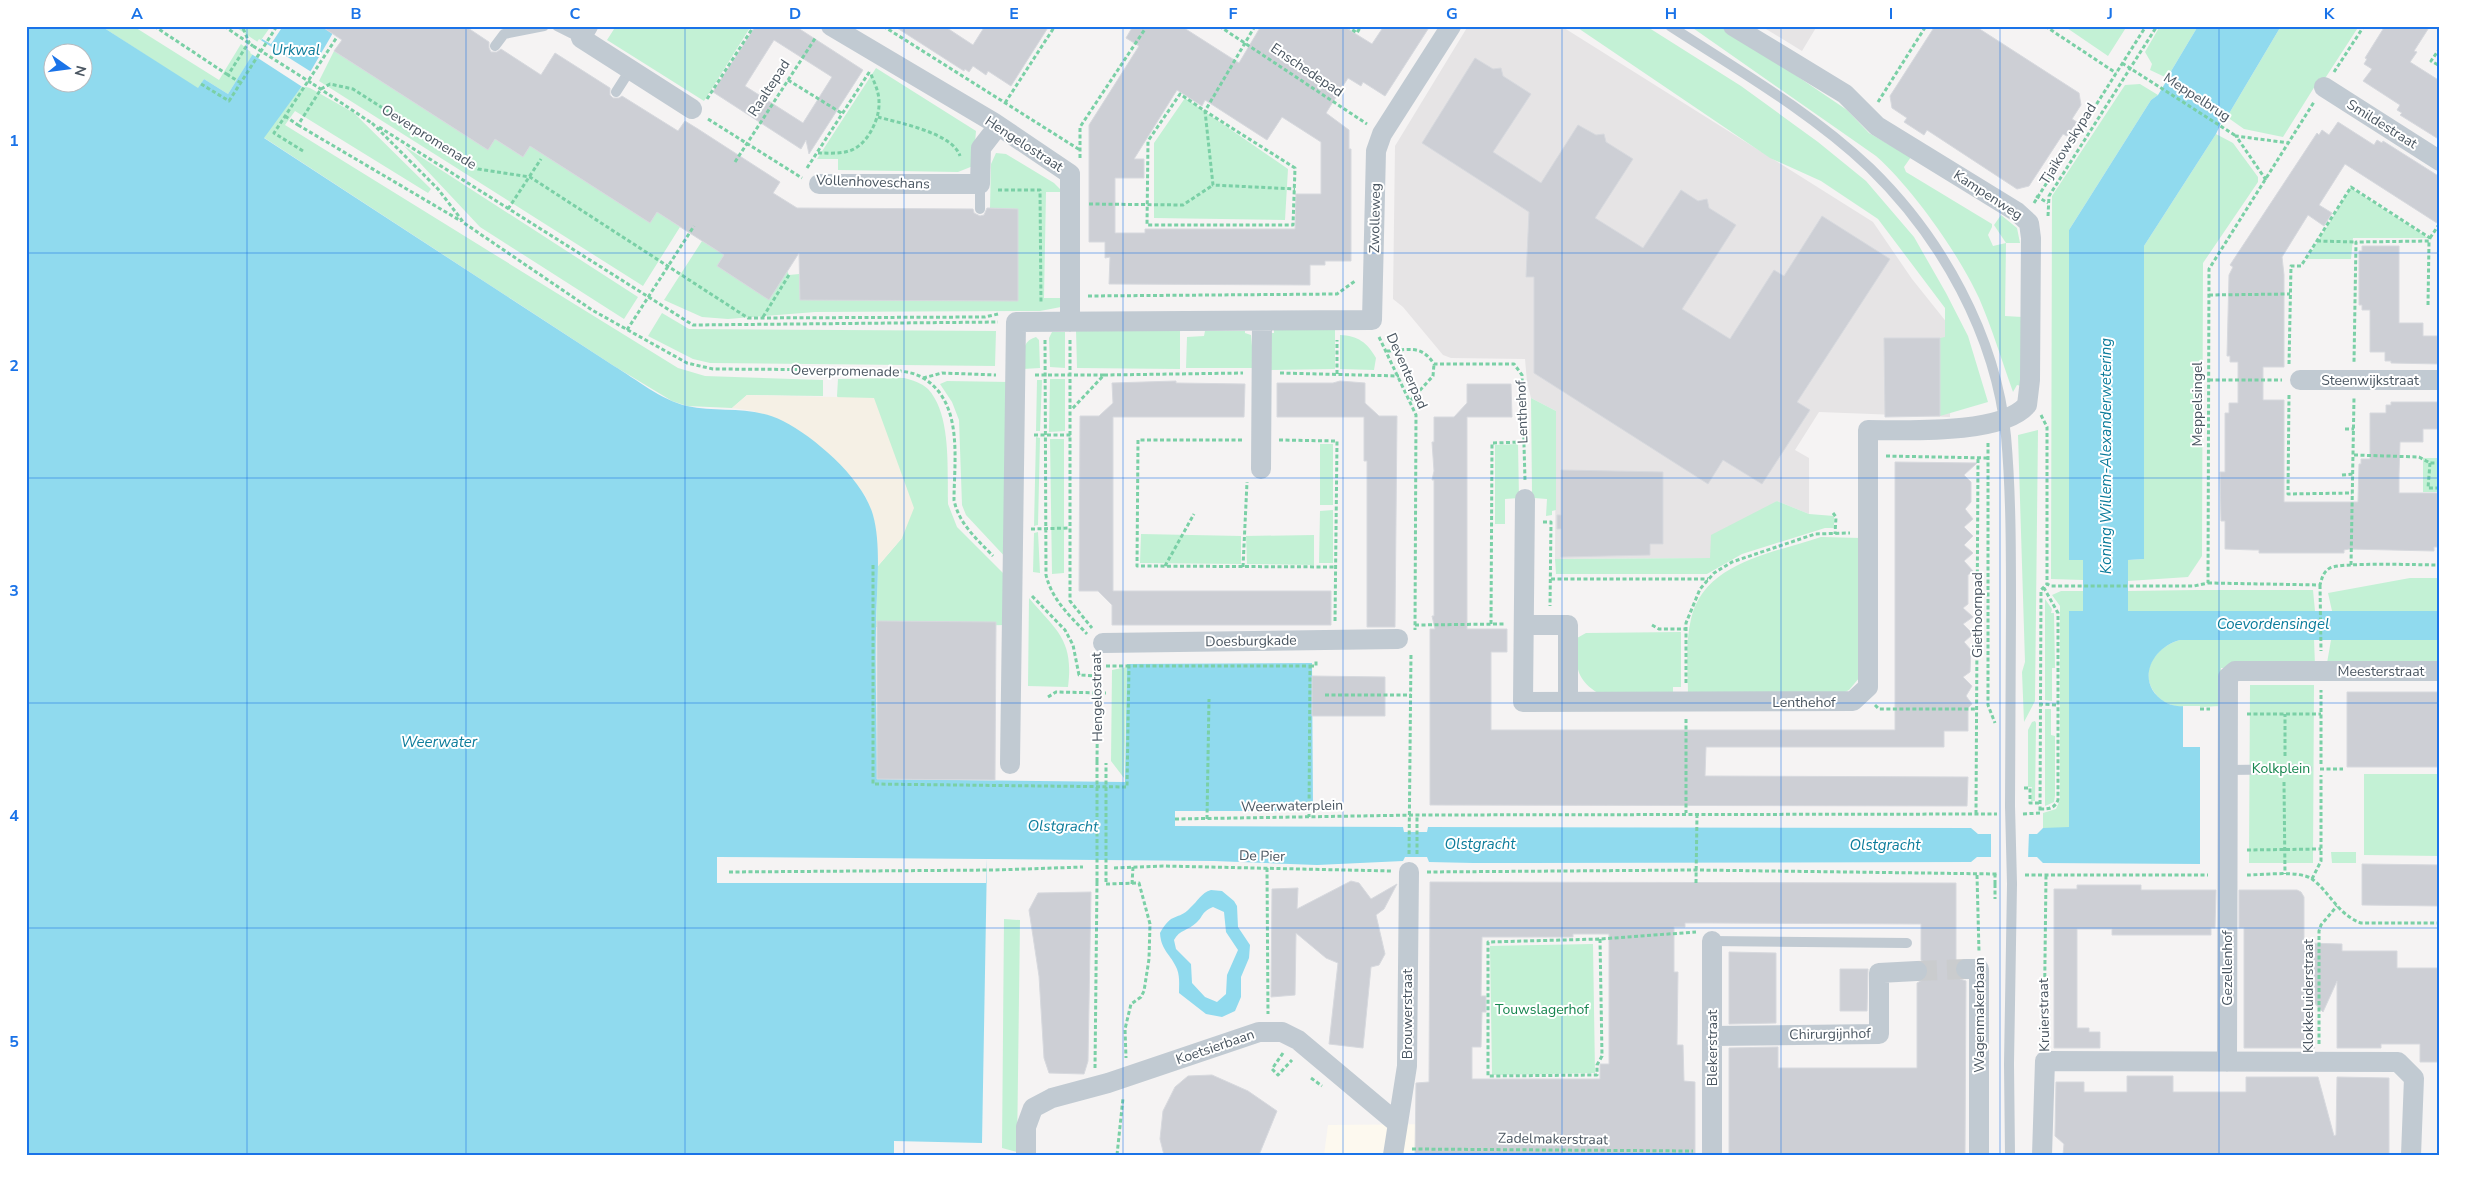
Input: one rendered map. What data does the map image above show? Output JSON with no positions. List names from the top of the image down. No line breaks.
{"streets":{"street":["Smildestraat","Hengelostraat","Vollenhoveschans","Kampenweg","Zwolleweg","Steenwijkstraat","Lenthehof","Doesburgkade","Meesterstraat","Gezellenhof","Brouwerstraat","Wagenmakerbaan","Kruierstraat","Chirurgijnhof","Koetsierbaan","Blekerstraat"],"path":["Enschedepad","Raaltepad","Meppelbrug","Oeverpromenade","Tjaikowskypad","Deventerpad","Meppelsingel","Giethoornpad","Weerwaterplein","De Pier","Klokkeluiderstraat","Zadelmakerstraat"]},"crossings":[["Enschedepad","Zwolleweg"],["Raaltepad","Hengelostraat"],["Raaltepad","Vollenhoveschans"],["Meppelbrug","Tjaikowskypad"],["Smildestraat","Meppelsingel"],["Hengelostraat","Doesburgkade"],["Hengelostraat","Koetsierbaan"],["Tjaikowskypad","Kampenweg"],["Zwolleweg","Deventerpad"],["De Pier","Brouwerstraat"],["Brouwerstraat","Koetsierbaan"],["Brouwerstraat","Zadelmakerstraat"],["Chirurgijnhof","Blekerstraat"],["Blekerstraat","Zadelmakerstraat"]],"water":["Urkwal","Koning Willem-Alexanderwetering","Coevordensingel","Weerwater","Olstgracht"],"parks":["Kolkplein","Touwslagerhof"],"north":"right","grid":{"columns":["A","B","C","D","E","F","G","H","I","J","K"],"rows":["1","2","3","4","5"]}}
